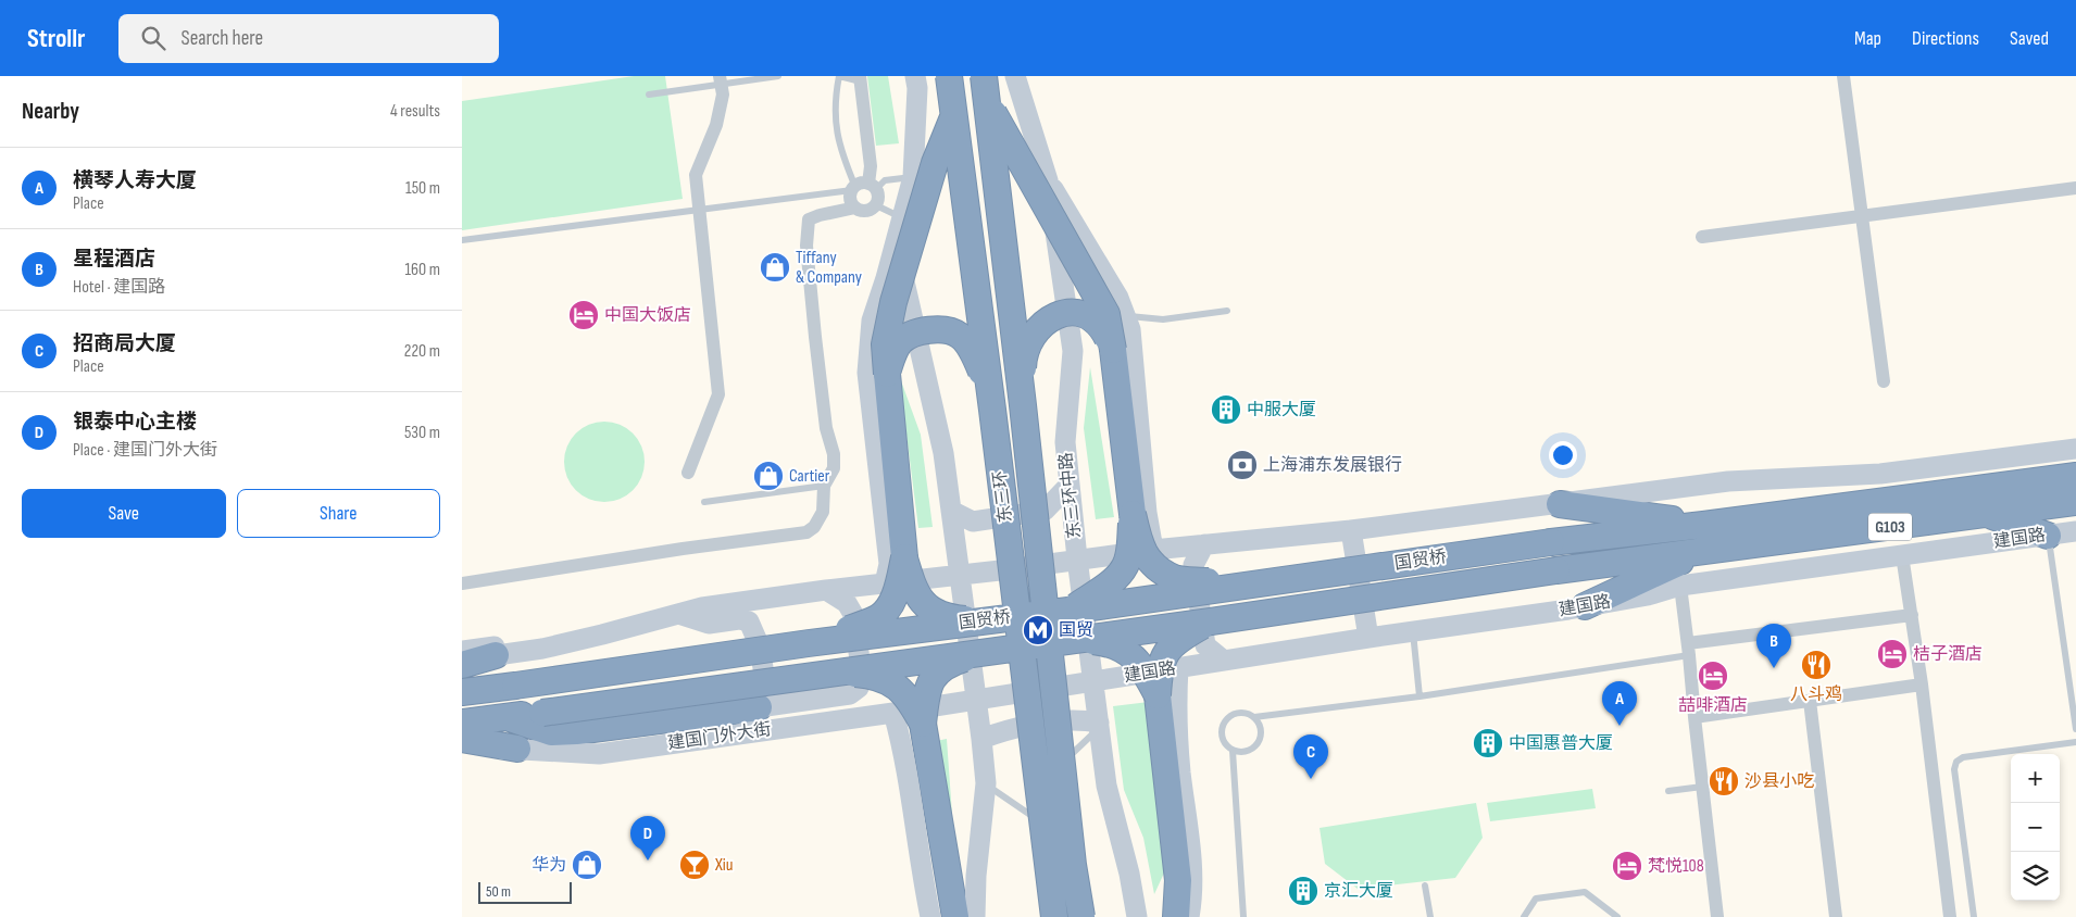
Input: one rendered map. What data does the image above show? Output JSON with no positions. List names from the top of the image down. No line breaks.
{"streets":{"highway":["东三环","G103","建国路","国贸桥"],"street":["东三环中路","建国门外大街"]},"crossings":[["东三环中路","建国路"],["G103","国贸桥"],["建国路","国贸桥"],["建国路","建国门外大街"]],"places":{"shop":["Tiffany & Company","Cartier","华为"],"hotel":["中国大饭店","桔子酒店","喆啡酒店","梵悦108"],"building":["中服大厦","中国惠普大厦","京汇大厦"],"bank":["上海浦东发展银行"],"metro station":["国贸"],"restaurant":["八斗鸡","沙县小吃"],"bar":["Xiu"]},"scale_bar":"50 m","page":{"header":"Strollr","search":"Search here","nav":["Map","Directions","Saved"],"heading":["Nearby","4 results"],"list":[{"mark":"A","name":"横琴人寿大厦","note":"Place","value":"150 m"},{"mark":"B","name":"星程酒店","note":"Hotel · 建国路","value":"160 m"},{"mark":"C","name":"招商局大厦","note":"Place","value":"220 m"},{"mark":"D","name":"银泰中心主楼","note":"Place · 建国门外大街","value":"530 m"}],"buttons":["Save","Share"],"pins":["B","A","C","D"],"map_buttons":["+","−"],"scale":"50 m"}}
